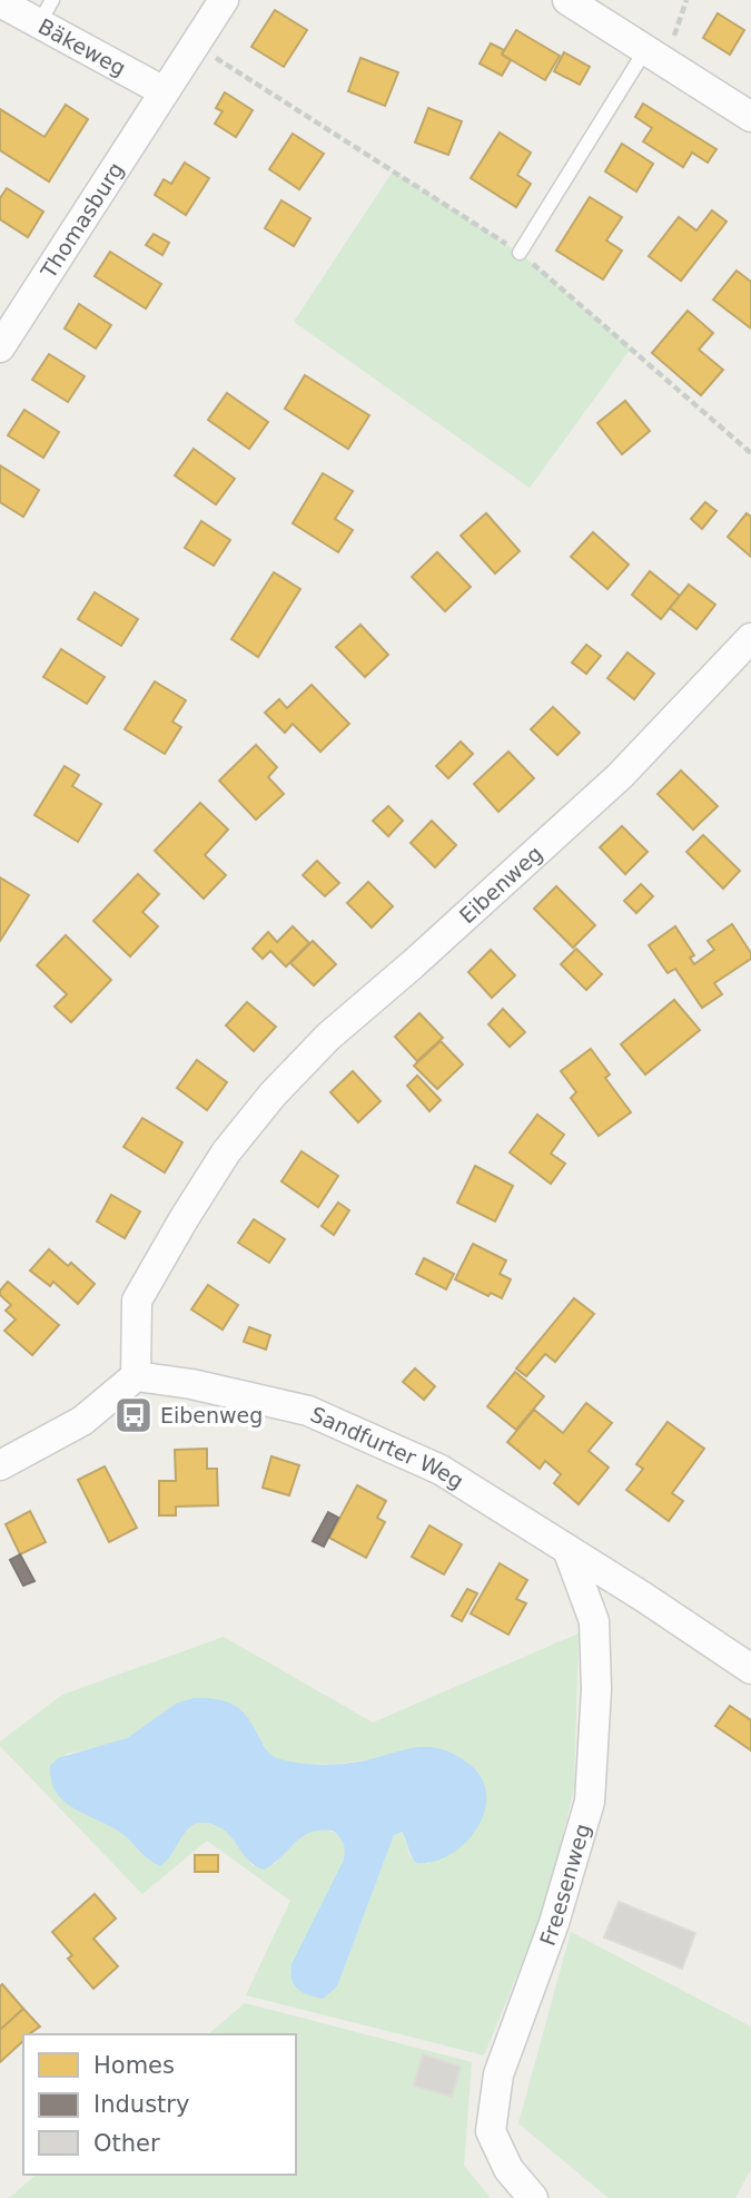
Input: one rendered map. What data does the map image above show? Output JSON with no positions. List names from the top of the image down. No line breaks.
{"streets":{"street":["Bäkeweg","Thomasburg","Eibenweg","Sandfurter Weg","Freesenweg"]},"crossings":[["Bäkeweg","Thomasburg"],["Eibenweg","Sandfurter Weg"],["Sandfurter Weg","Freesenweg"]],"places":{"bus stop":["Eibenweg"]},"legend":["Homes","Industry","Other"]}
